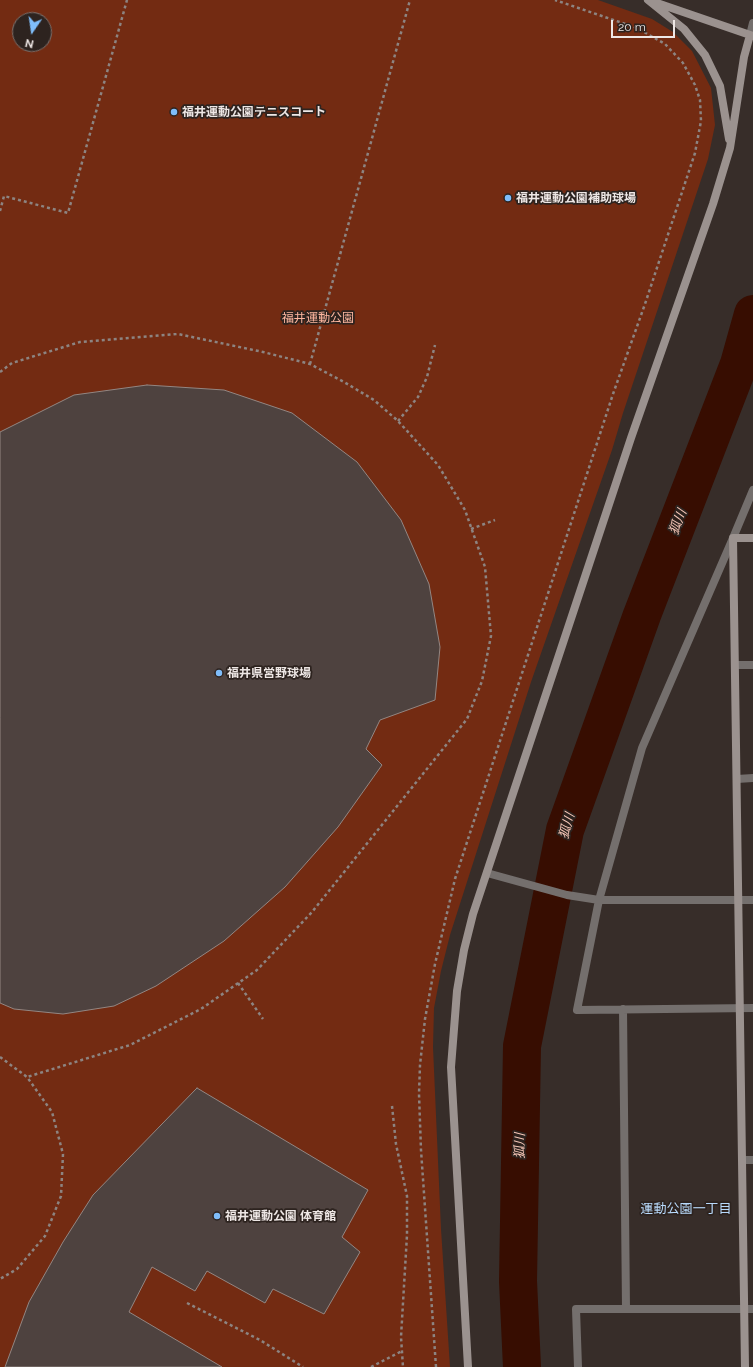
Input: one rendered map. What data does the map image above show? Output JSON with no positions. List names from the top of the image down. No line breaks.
{"districts":["運動公園一丁目"],"water":["狐川"],"parks":["福井運動公園"],"places":["福井運動公園テニスコート","福井運動公園補助球場","福井県営野球場","福井運動公園 体育館"],"scale_bar":"20 m","north":"bottom"}
